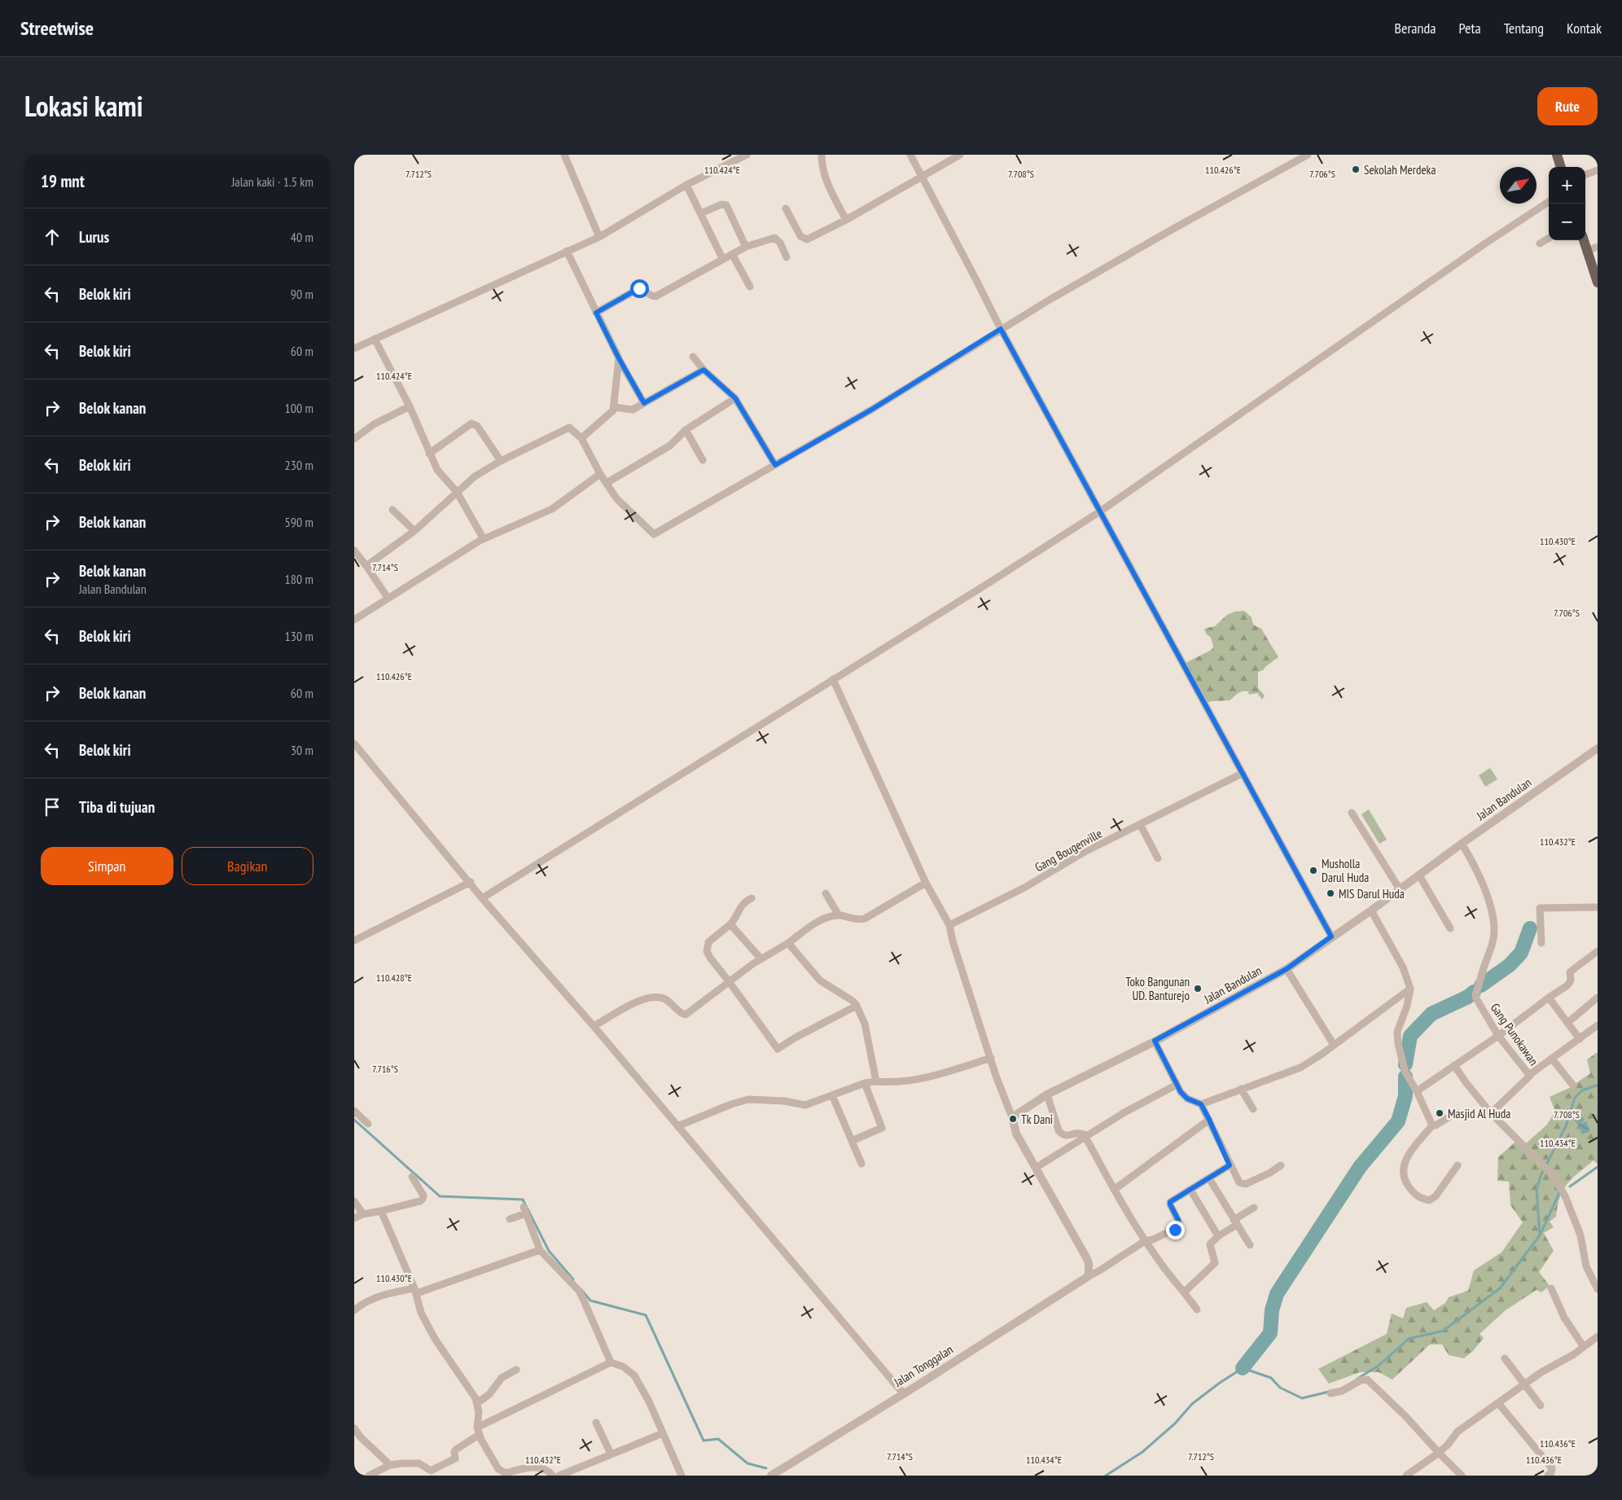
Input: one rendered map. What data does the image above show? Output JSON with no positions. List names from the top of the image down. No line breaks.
{"streets":{"street":["Jalan Bandulan","Gang Bougenville","Gang Punokawan","Jalan Tonggalan"]},"crossings":[["Jalan Bandulan","Gang Punokawan"]],"places":["Sekolah Merdeka","Musholla Darul Huda","MIS Darul Huda","Toko Bangunan UD. Banturejo","Masjid Al Huda","Tk Dani"],"north":"top right","page":{"header":"Streetwise","nav":["Beranda","Peta","Tentang","Kontak"],"title":"Lokasi kami","buttons":["Rute",["Simpan","Bagikan"]],"heading":["19 mnt","Jalan kaki · 1.5 km"],"map_buttons":["+","−"],"list":[["Lurus","40 m"],["Belok kiri","90 m"],["Belok kiri","60 m"],["Belok kanan","100 m"],["Belok kiri","230 m"],["Belok kanan","590 m"],["Belok kanan","Jalan Bandulan","180 m"],["Belok kiri","130 m"],["Belok kanan","60 m"],["Belok kiri","30 m"],"Tiba di tujuan"]},"coordinates":["110.424°E","110.426°E","7.708°S","7.712°S","7.706°S","110.430°E","7.714°S","110.432°E","110.428°E","7.716°S","110.434°E","110.436°E"]}
